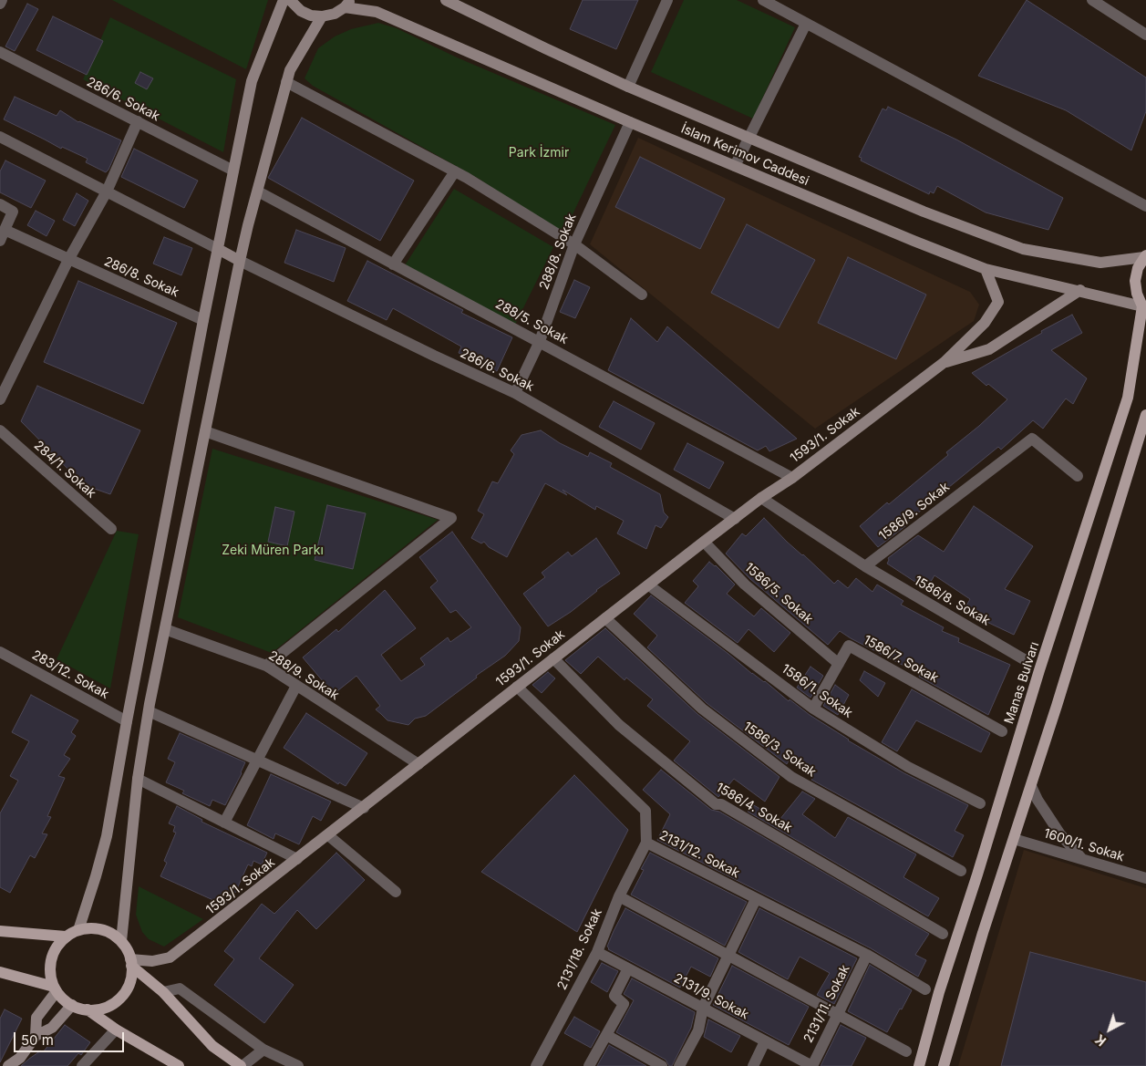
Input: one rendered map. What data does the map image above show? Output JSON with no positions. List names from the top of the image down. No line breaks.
{"streets":{"main road":["İslam Kerimov Caddesi","1593/1. Sokak","Manas Bulvarı"],"street":["286/6. Sokak","288/8. Sokak","286/8. Sokak","288/5. Sokak","284/1. Sokak","1586/9. Sokak","1586/5. Sokak","1586/8. Sokak","1586/7. Sokak","283/12. Sokak","288/9. Sokak","1586/1. Sokak","1586/3. Sokak","1586/4. Sokak","1600/1. Sokak","2131/12. Sokak","2131/18. Sokak","2131/9. Sokak","2131/11. Sokak"]},"crossings":[["286/6. Sokak","288/8. Sokak"],["286/6. Sokak","1593/1. Sokak"],["İslam Kerimov Caddesi","288/8. Sokak"],["İslam Kerimov Caddesi","1593/1. Sokak"],["İslam Kerimov Caddesi","Manas Bulvarı"],["288/8. Sokak","288/5. Sokak"],["288/5. Sokak","1593/1. Sokak"],["1593/1. Sokak","1586/5. Sokak"],["1593/1. Sokak","288/9. Sokak"],["1593/1. Sokak","1586/1. Sokak"],["1593/1. Sokak","1586/3. Sokak"],["1593/1. Sokak","1586/4. Sokak"],["1593/1. Sokak","2131/12. Sokak"],["1586/9. Sokak","1586/8. Sokak"],["1586/5. Sokak","1586/7. Sokak"],["1586/7. Sokak","1586/1. Sokak"],["2131/12. Sokak","2131/18. Sokak"],["2131/12. Sokak","2131/11. Sokak"],["2131/18. Sokak","2131/9. Sokak"],["2131/9. Sokak","2131/11. Sokak"]],"parks":["Park İzmir","Zeki Müren Parkı"],"scale_bar":"50 m","north":"bottom left"}
